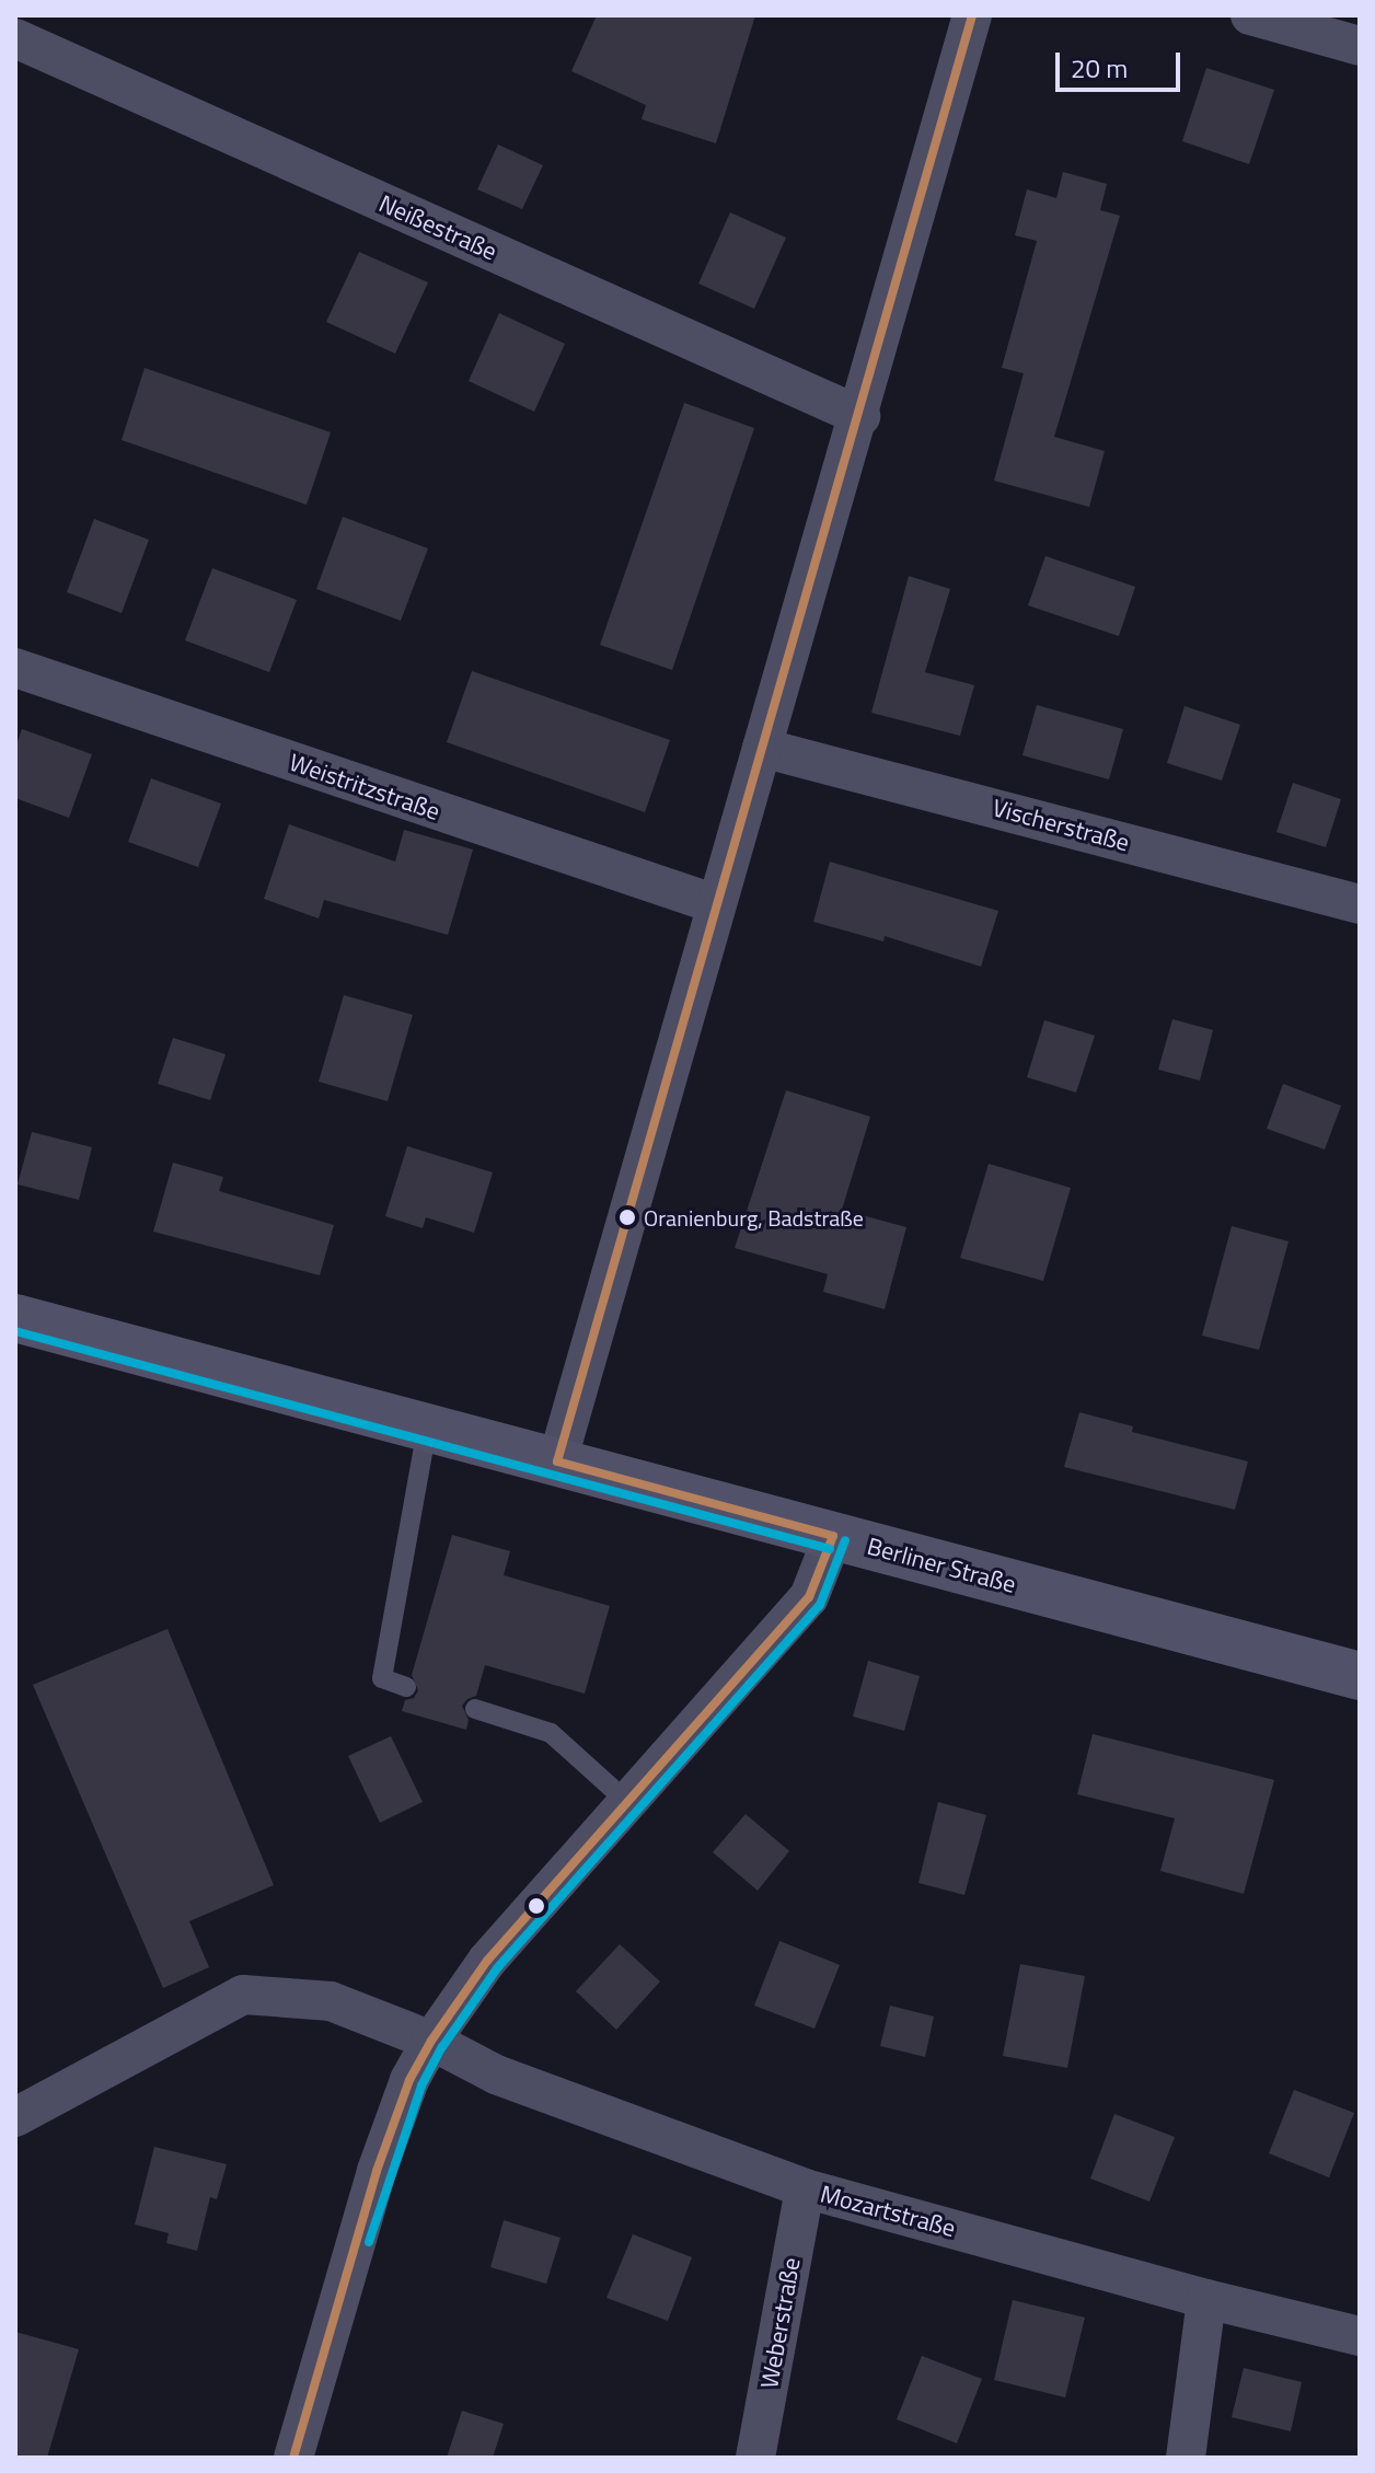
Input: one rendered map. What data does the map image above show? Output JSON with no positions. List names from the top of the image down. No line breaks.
{"streets":{"main road":["Berliner Straße"],"street":["Neißestraße","Weistritzstraße","Vischerstraße","Mozartstraße","Weberstraße"]},"crossings":[["Mozartstraße","Weberstraße"]],"places":["Oranienburg, Badstraße"],"scale_bar":"20 m"}
